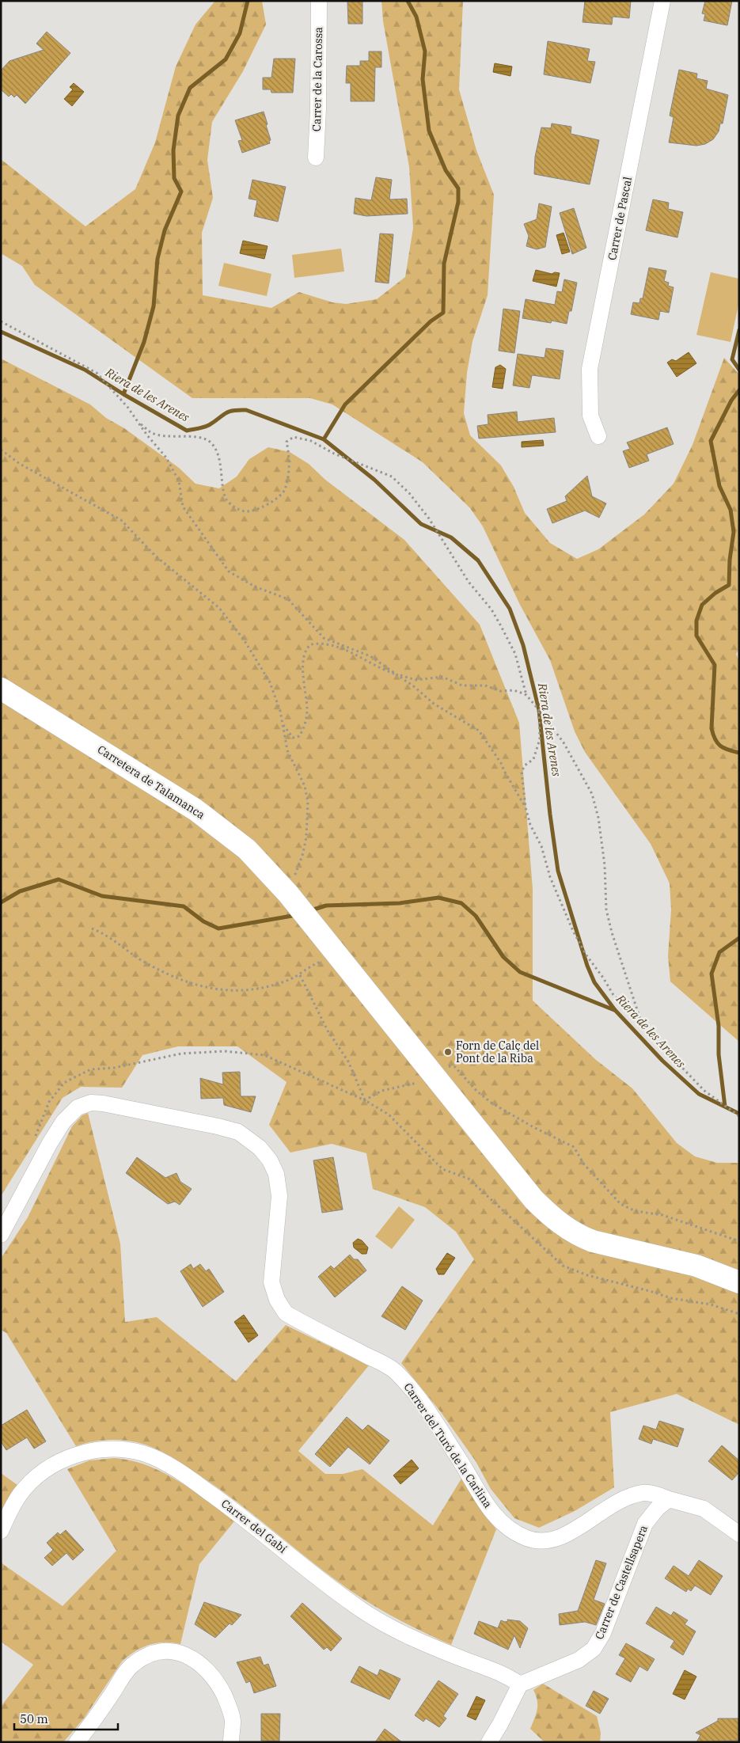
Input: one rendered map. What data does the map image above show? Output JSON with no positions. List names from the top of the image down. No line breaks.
{"streets":{"street":["Carrer de la Carossa","Carrer de Pascal","Carretera de Talamanca","Carrer del Turó de la Carlina","Carrer del Gabí","Carrer de Castellsapera"]},"crossings":[["Carrer del Turó de la Carlina","Carrer de Castellsapera"],["Carrer del Gabí","Carrer de Castellsapera"]],"water":["Riera de les Arenes"],"places":["Forn de Calç del Pont de la Riba"],"scale_bar":"50 m"}
